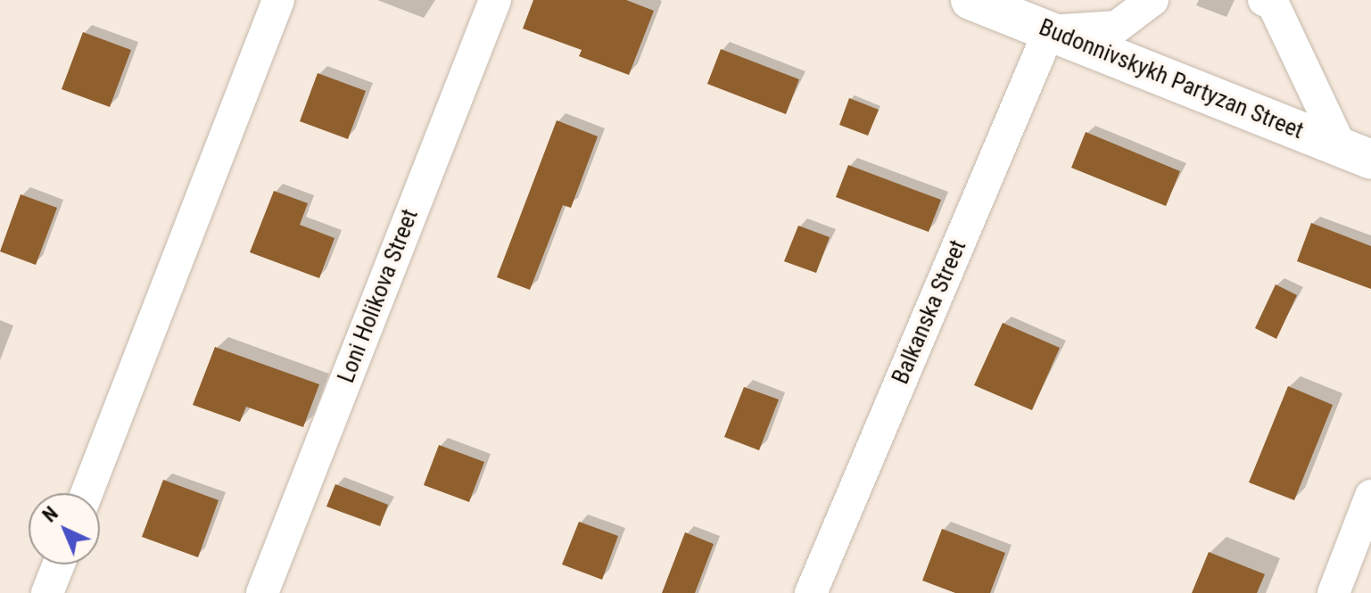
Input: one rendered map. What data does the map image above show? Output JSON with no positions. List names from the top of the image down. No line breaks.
{"streets":{"main road":["Budonnivskykh Partyzan Street"],"street":["Loni Holikova Street","Balkanska Street"]},"crossings":[["Budonnivskykh Partyzan Street","Balkanska Street"]],"north":"top left"}
